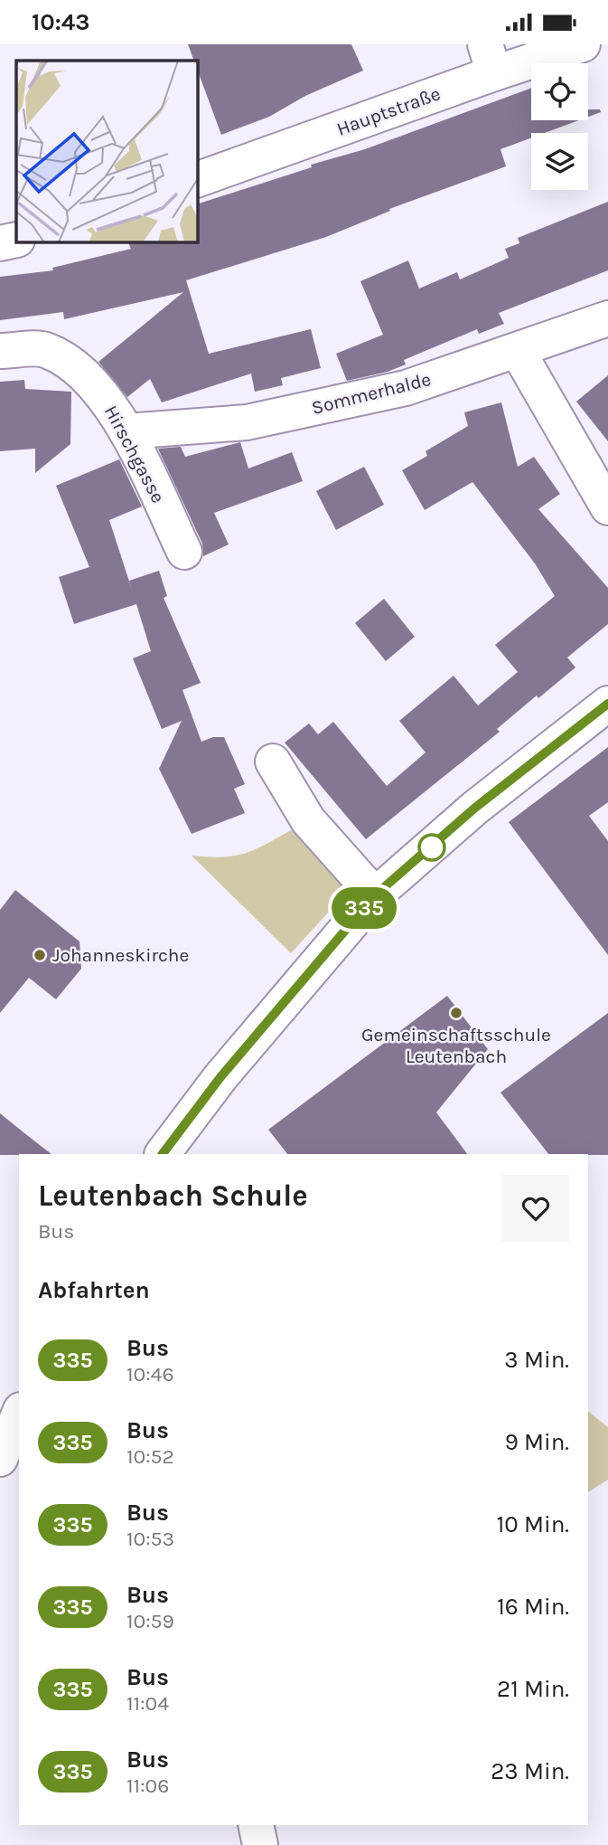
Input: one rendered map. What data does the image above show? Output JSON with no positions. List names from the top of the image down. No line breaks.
{"streets":{"street":["Hauptstraße","Sommerhalde","Hirschgasse"]},"crossings":[["Sommerhalde","Hirschgasse"]],"places":["Johanneskirche","Gemeinschaftsschule Leutenbach"],"lines":["bus line 335"],"page":{"status":"10:43","on_map":"335","heading":[["Leutenbach Schule","Bus"],"Abfahrten"],"list":[{"mark":"335","name":"Bus","note":"10:46","value":"3 Min."},{"mark":"335","name":"Bus","note":"10:52","value":"9 Min."},{"mark":"335","name":"Bus","note":"10:53","value":"10 Min."},{"mark":"335","name":"Bus","note":"10:59","value":"16 Min."},{"mark":"335","name":"Bus","note":"11:04","value":"21 Min."},{"mark":"335","name":"Bus","note":"11:06","value":"23 Min."}]}}
